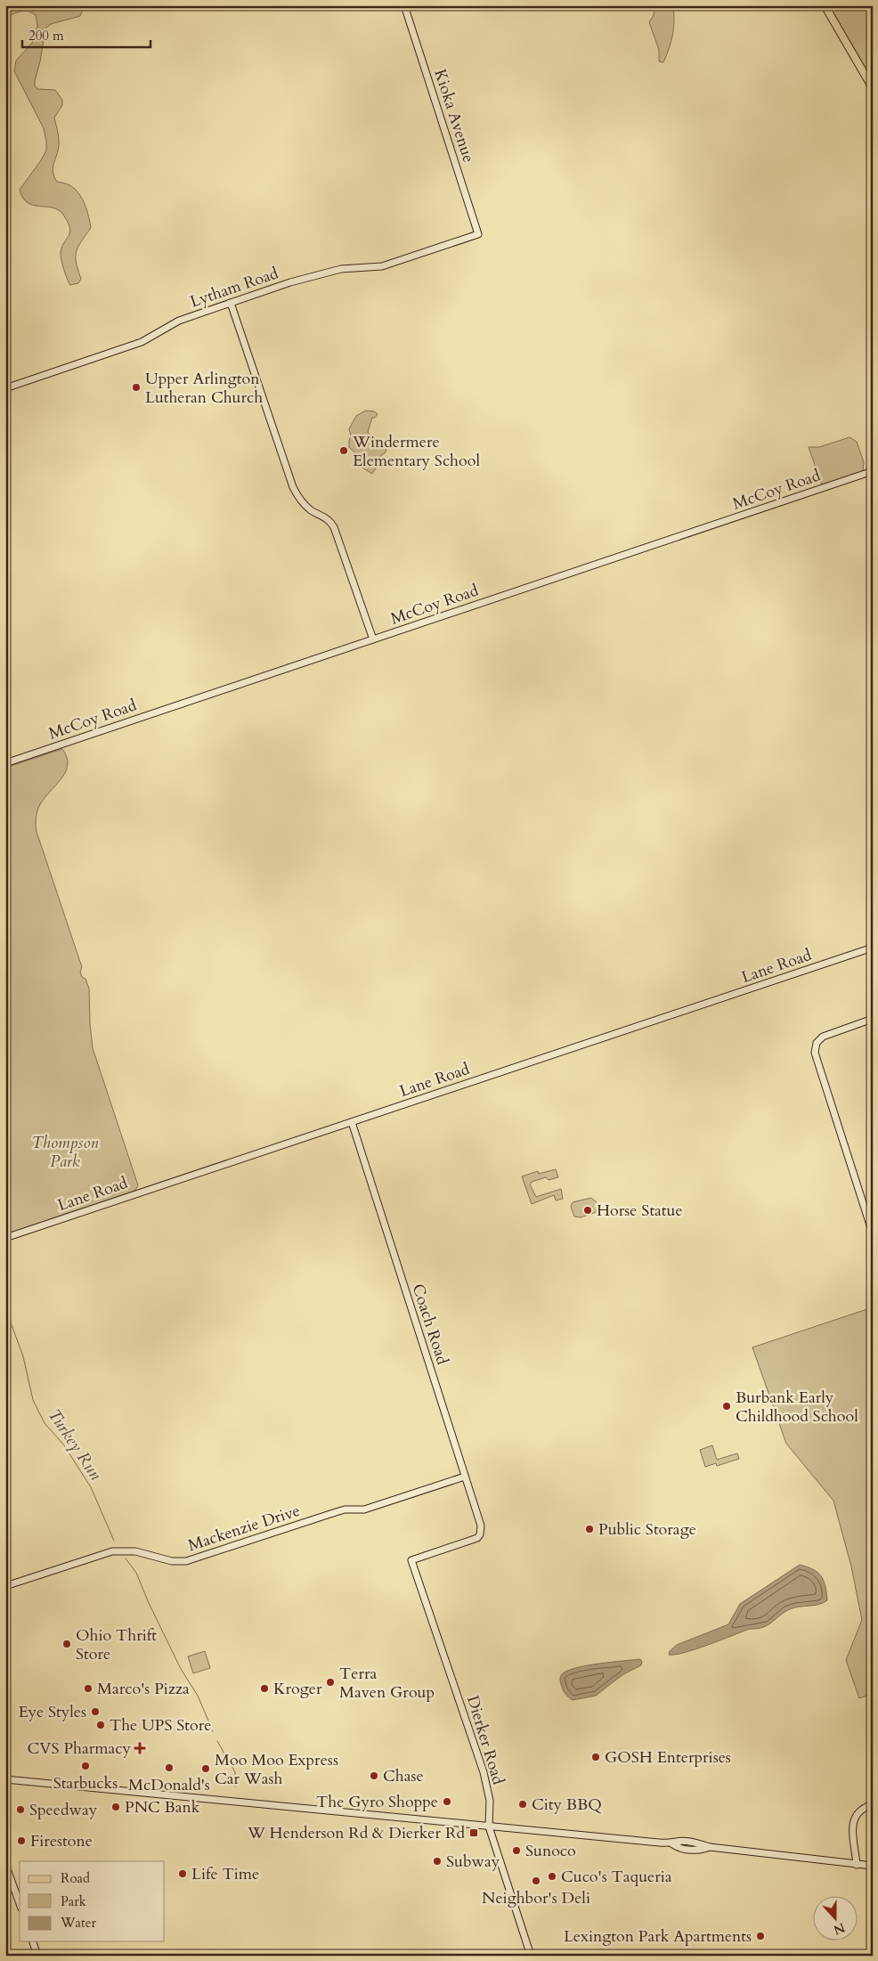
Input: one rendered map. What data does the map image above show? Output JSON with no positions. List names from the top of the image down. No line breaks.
{"streets":{"street":["Kioka Avenue","Lytham Road","McCoy Road","Lane Road","Coach Road","Mackenzie Drive","Dierker Road"]},"crossings":[["Kioka Avenue","Lytham Road"],["Lane Road","Coach Road"],["Coach Road","Mackenzie Drive"],["Coach Road","Dierker Road"]],"water":["Turkey Run"],"parks":["Thompson Park"],"places":{"other":["Upper Arlington Lutheran Church","Windermere Elementary School","Horse Statue","Burbank Early Childhood School","Public Storage","Ohio Thrift Store","Terra Maven Group","Marco's Pizza","Kroger","Eye Styles","The UPS Store","GOSH Enterprises","Starbucks","McDonald's","Moo Moo Express Car Wash","Chase","The Gyro Shoppe","City BBQ","PNC Bank","Speedway","Firestone","Sunoco","Subway","Life Time","Cuco's Taqueria","Neighbor's Deli","Lexington Park Apartments"],"health":["CVS Pharmacy"],"transit":["W Henderson Rd & Dierker Rd"]},"legend":["Road","Park","Water"],"scale_bar":"200 m","north":"bottom"}
